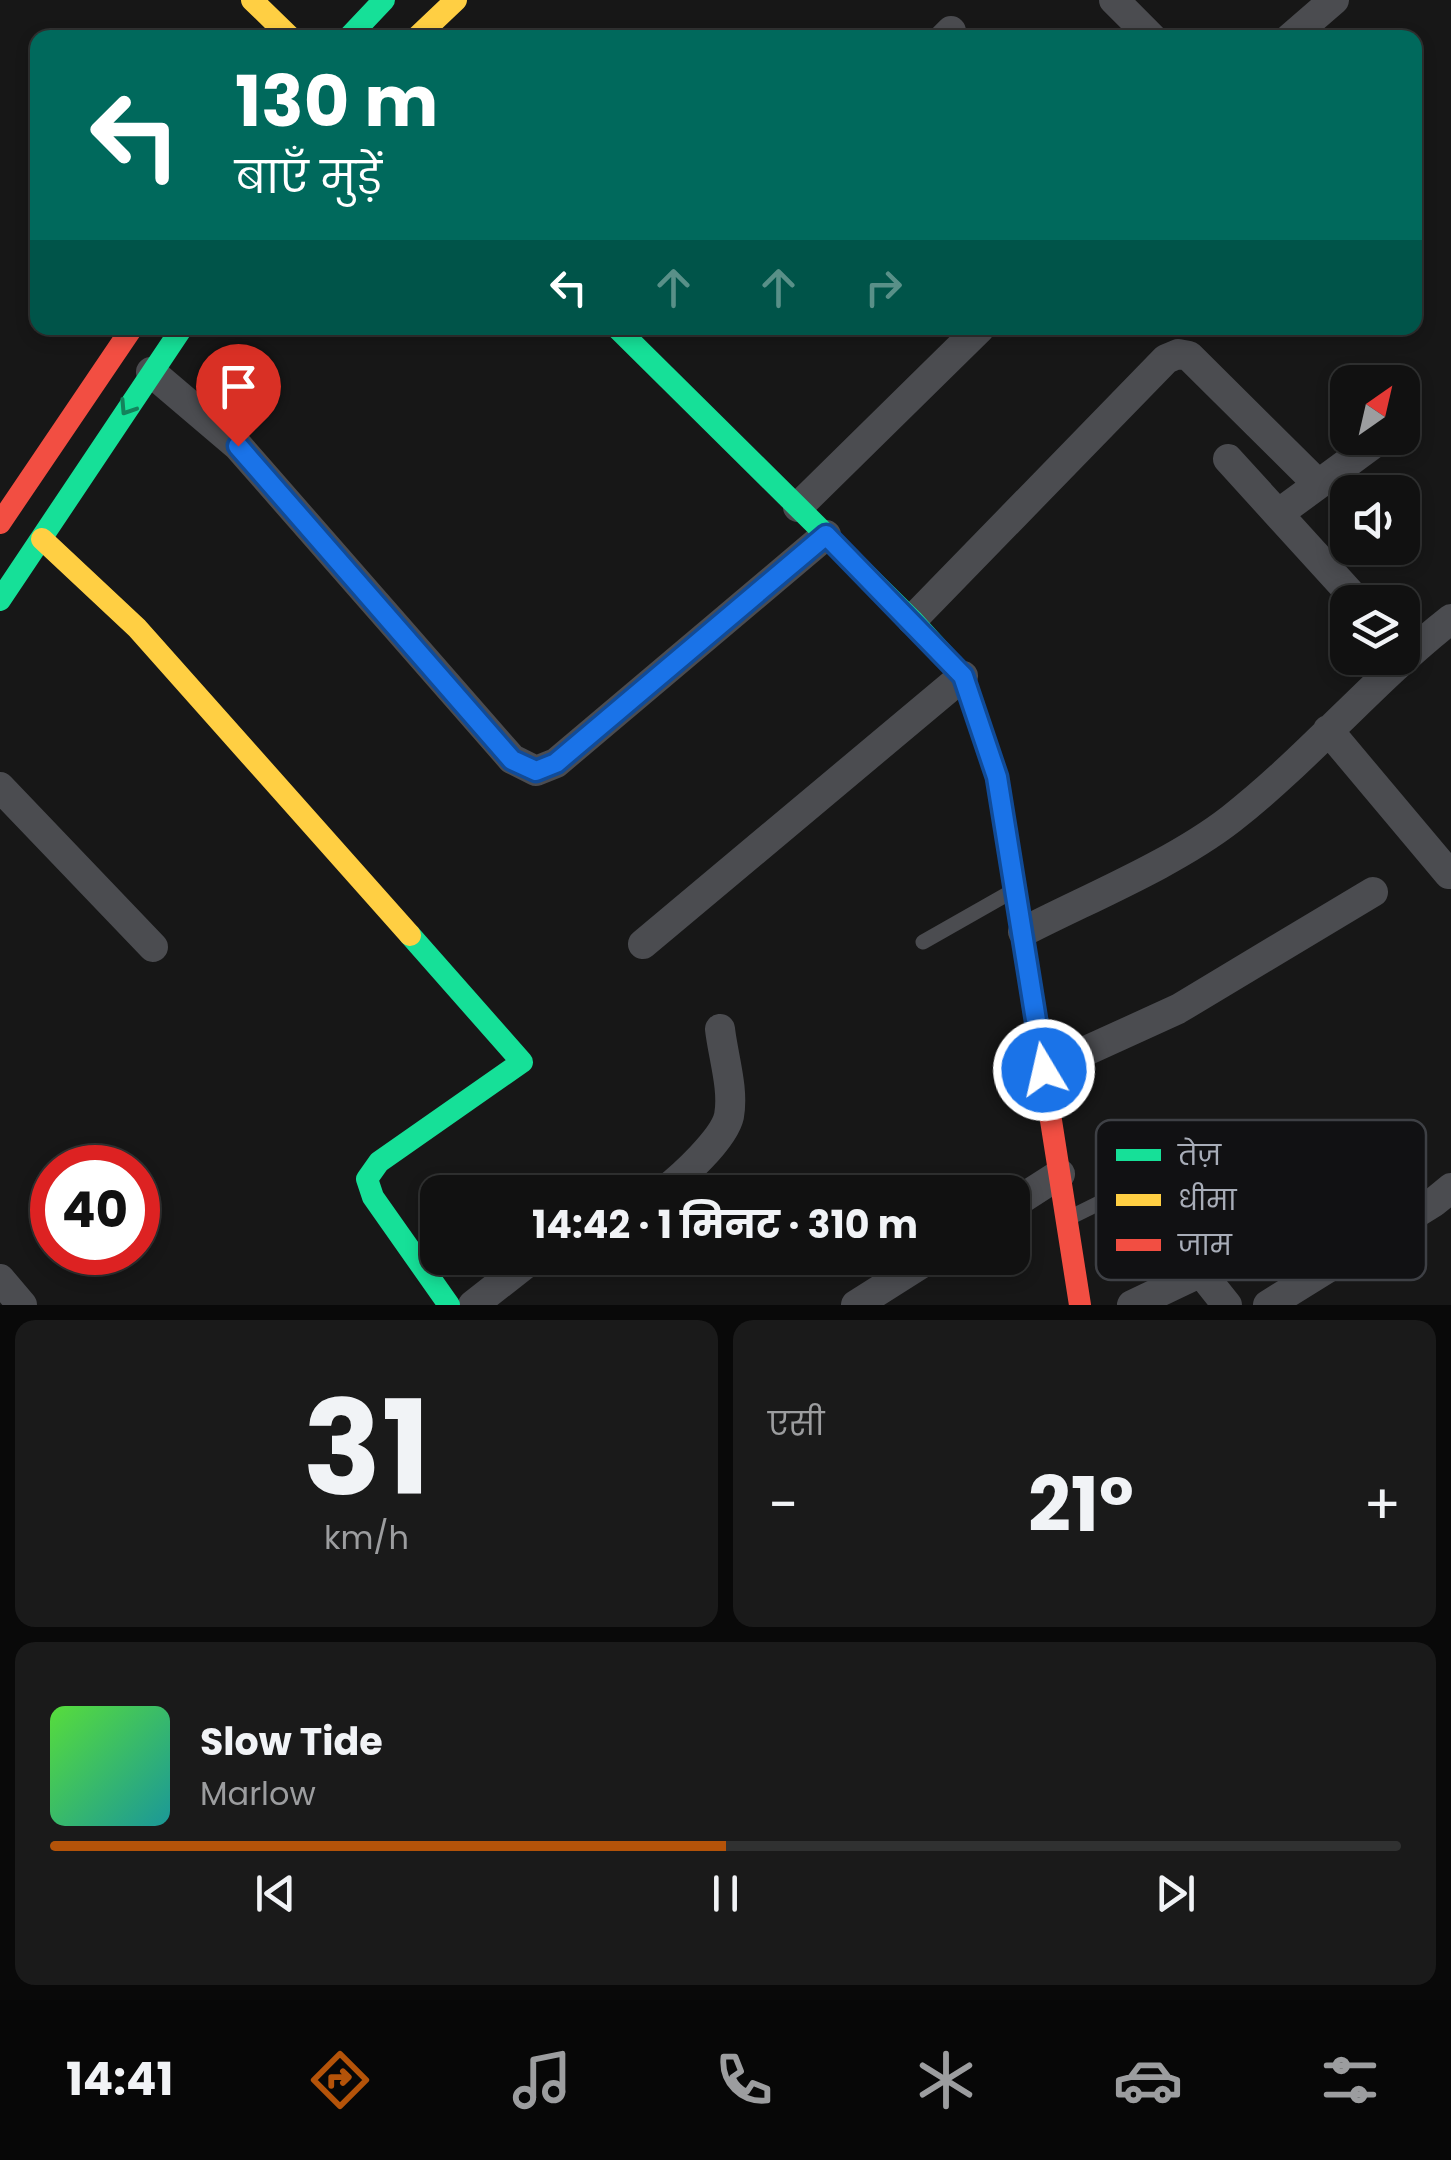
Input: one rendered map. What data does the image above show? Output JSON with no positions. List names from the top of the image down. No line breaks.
{"legend":["तेज़","धीमा","जाम"],"north":"top right","page":{"turn":["130 m","बाएँ मुड़ें"],"limit":"40","trip":"14:42 · 1 मिनट · 310 m","tile":[["31","km/h"],"एसी"],"heat":["−","21°","+"],"song":["Slow Tide","Marlow"],"tabs":"14:41"}}
